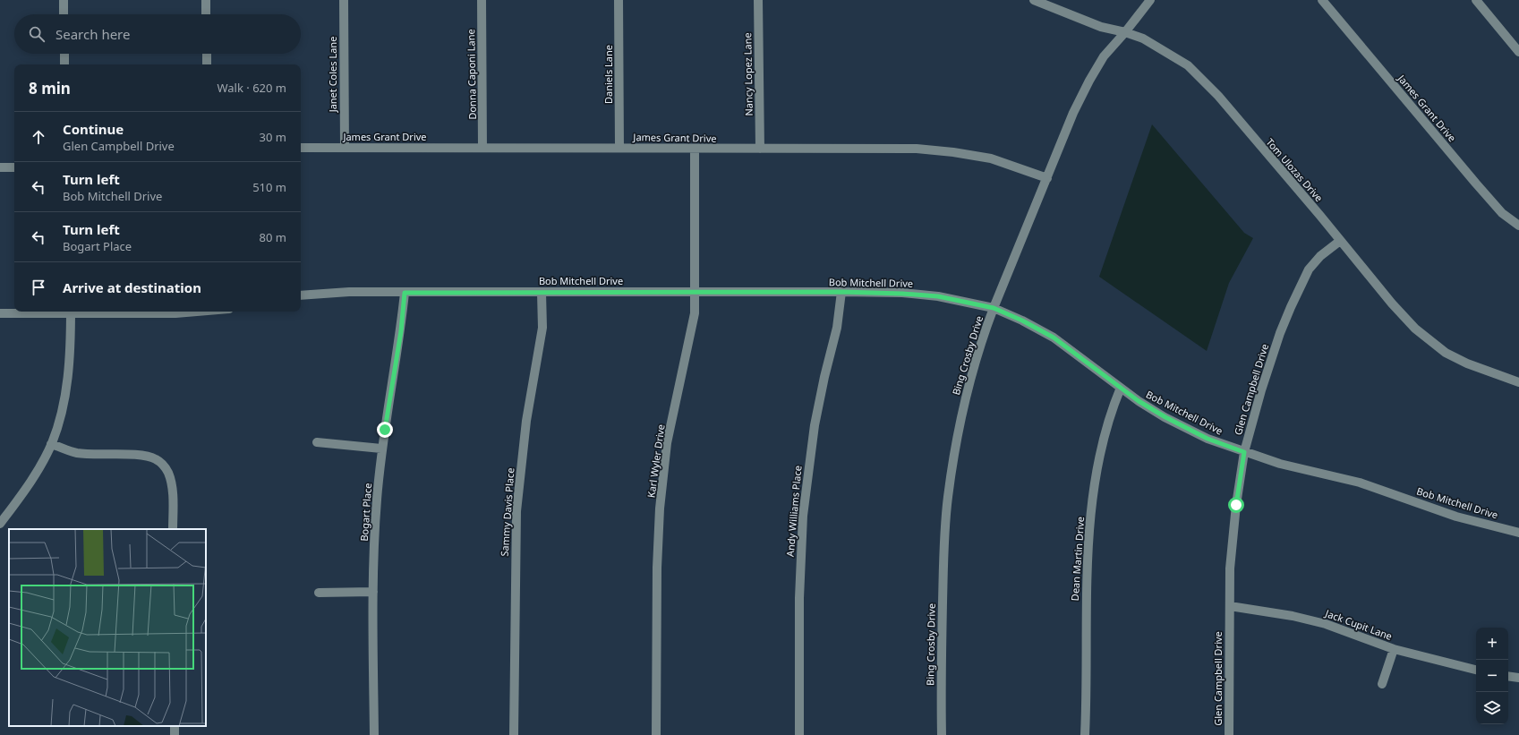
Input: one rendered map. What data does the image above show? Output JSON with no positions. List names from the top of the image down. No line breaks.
{"streets":{"street":["Janet Coles Lane","Donna Caponi Lane","Daniels Lane","Nancy Lopez Lane","James Grant Drive","Tom Ulozas Drive","Bob Mitchell Drive","Bing Crosby Drive","Glen Campbell Drive","Karl Wyler Drive","Andy Williams Place","Bogart Place","Sammy Davis Place","Dean Martin Drive","Jack Cupit Lane"]},"crossings":[["Janet Coles Lane","James Grant Drive"],["Donna Caponi Lane","James Grant Drive"],["Daniels Lane","James Grant Drive"],["Nancy Lopez Lane","James Grant Drive"],["James Grant Drive","Bing Crosby Drive"],["James Grant Drive","Karl Wyler Drive"],["Tom Ulozas Drive","Bing Crosby Drive"],["Tom Ulozas Drive","Glen Campbell Drive"],["Bob Mitchell Drive","Bing Crosby Drive"],["Bob Mitchell Drive","Glen Campbell Drive"],["Bob Mitchell Drive","Karl Wyler Drive"],["Bob Mitchell Drive","Andy Williams Place"],["Bob Mitchell Drive","Bogart Place"],["Bob Mitchell Drive","Sammy Davis Place"],["Bob Mitchell Drive","Dean Martin Drive"],["Glen Campbell Drive","Jack Cupit Lane"]],"page":{"search":"Search here","heading":["8 min","Walk · 620 m"],"list":[["Continue","Glen Campbell Drive","30 m"],["Turn left","Bob Mitchell Drive","510 m"],["Turn left","Bogart Place","80 m"],"Arrive at destination"],"map_buttons":["+","−"]}}
